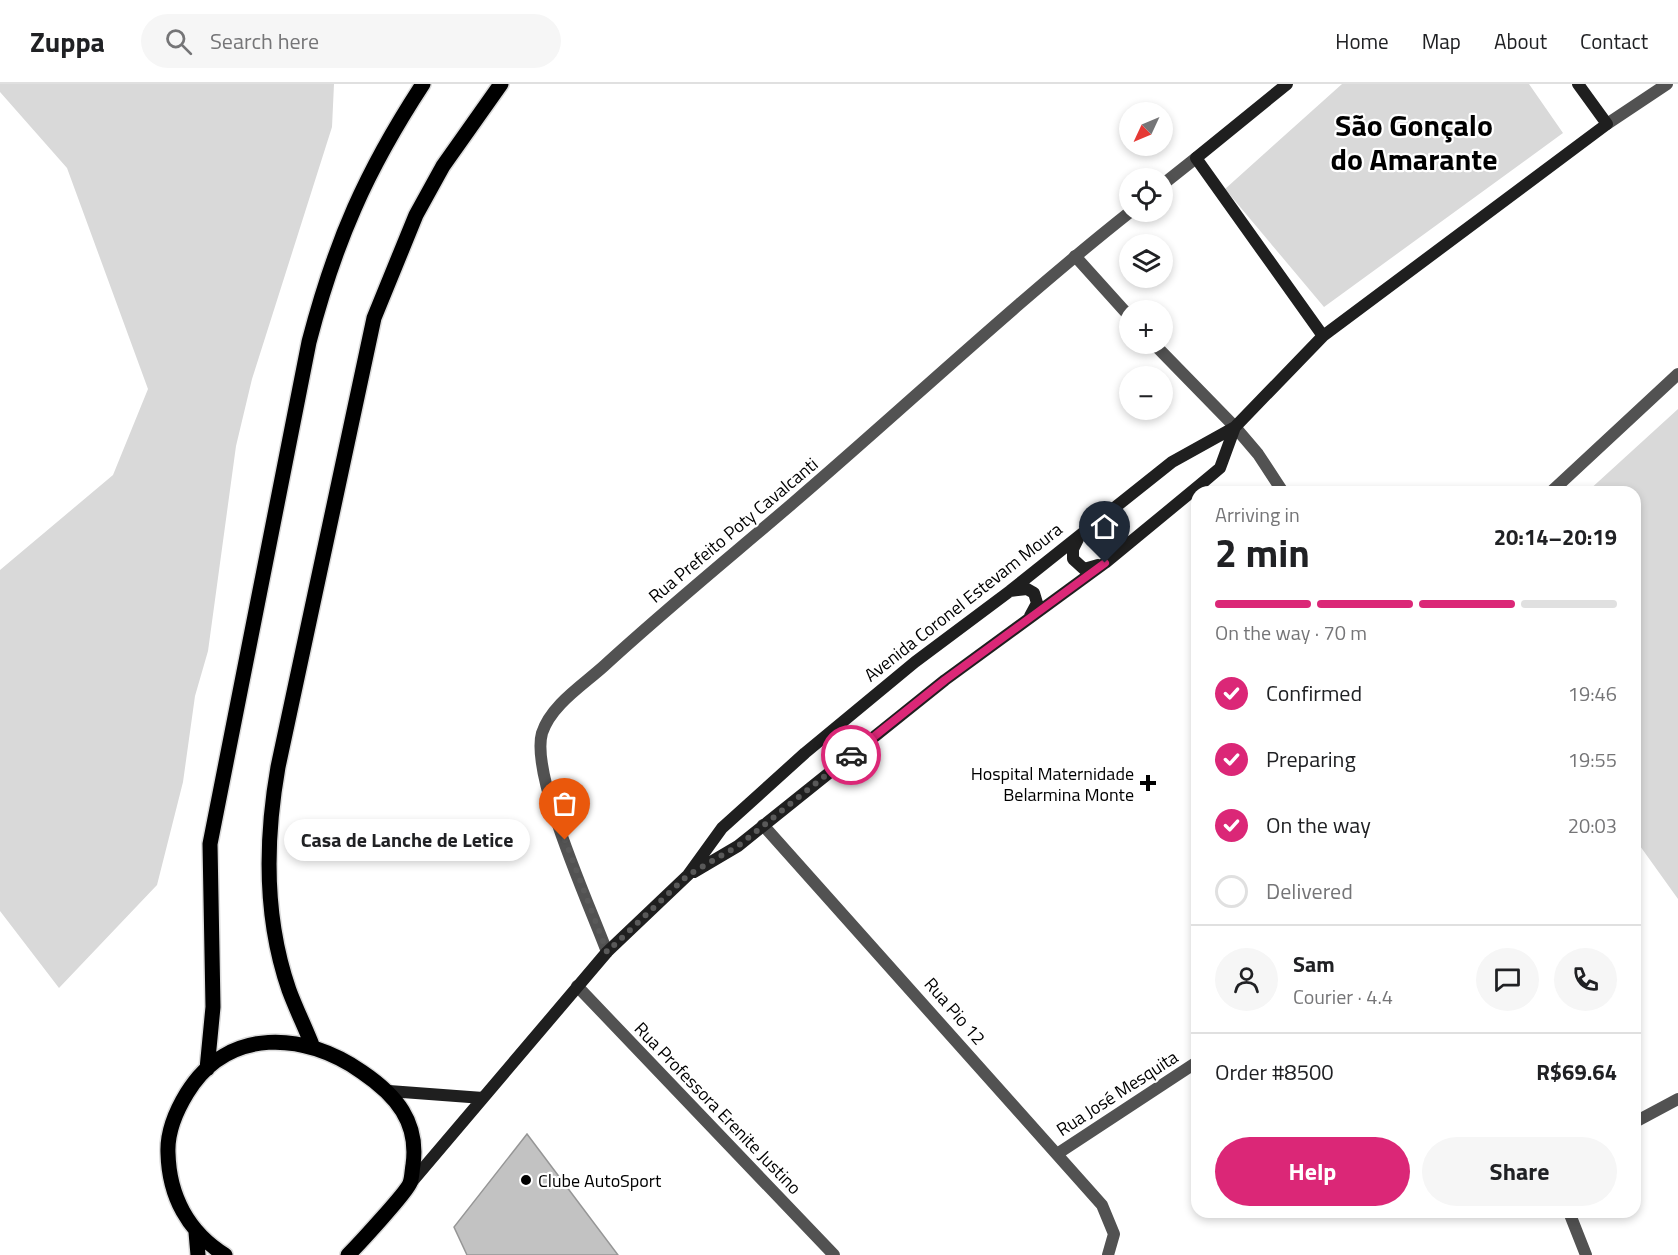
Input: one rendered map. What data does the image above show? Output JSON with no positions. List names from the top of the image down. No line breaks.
{"streets":{"main road":["Avenida Coronel Estevam Moura"],"street":["Rua Prefeito Poty Cavalcanti","Rua Pio 12","Rua José Mesquita","Rua Professora Erenite Justino"]},"crossings":[["Rua Prefeito Poty Cavalcanti","Avenida Coronel Estevam Moura"],["Avenida Coronel Estevam Moura","Rua Pio 12"],["Avenida Coronel Estevam Moura","Rua Professora Erenite Justino"],["Rua Pio 12","Rua José Mesquita"]],"districts":["São Gonçalo do Amarante"],"places":{"health":["Hospital Maternidade Belarmina Monte"],"other":["Casa de Lanche de Letice","Clube AutoSport"]},"north":"bottom left","page":{"header":"Zuppa","search":"Search here","nav":["Home","Map","About","Contact"],"map_buttons":["+","−"],"heading":["2 min","Arriving in","20:14–20:19"],"panel":["Sam","Courier · 4.4","Order #8500","R$69.64"],"bar":"On the way · 70 m","list":[["Confirmed","19:46"],["Preparing","19:55"],["On the way","20:03"],"Delivered"],"bubble":"Casa de Lanche de Letice","buttons":["Help","Share"]}}
